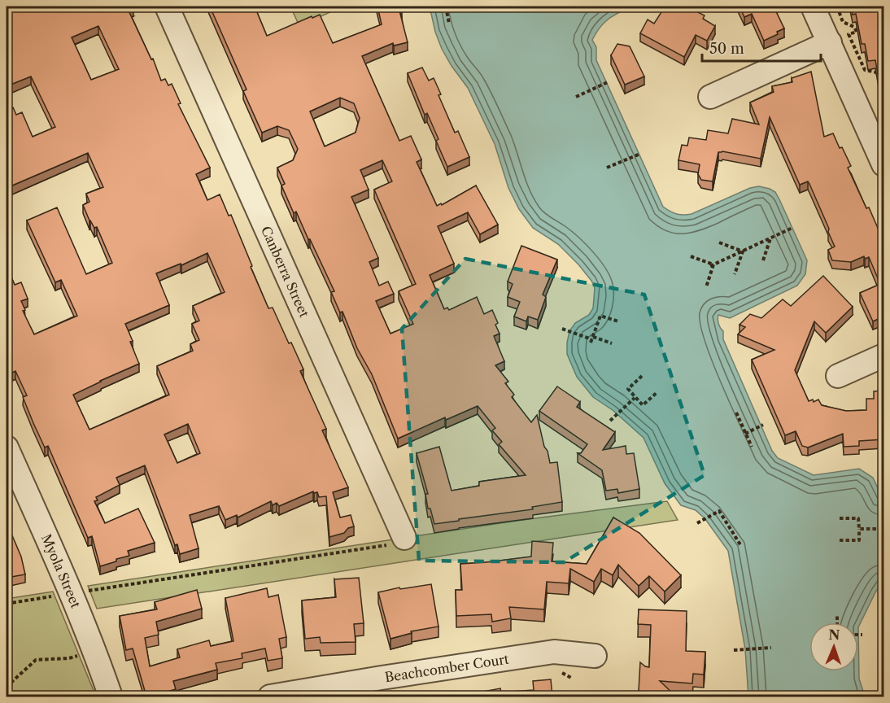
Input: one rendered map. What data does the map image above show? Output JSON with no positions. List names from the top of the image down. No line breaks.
{"streets":{"street":["Canberra Street","Myola Street","Beachcomber Court"]},"scale_bar":"50 m","north":"top"}
